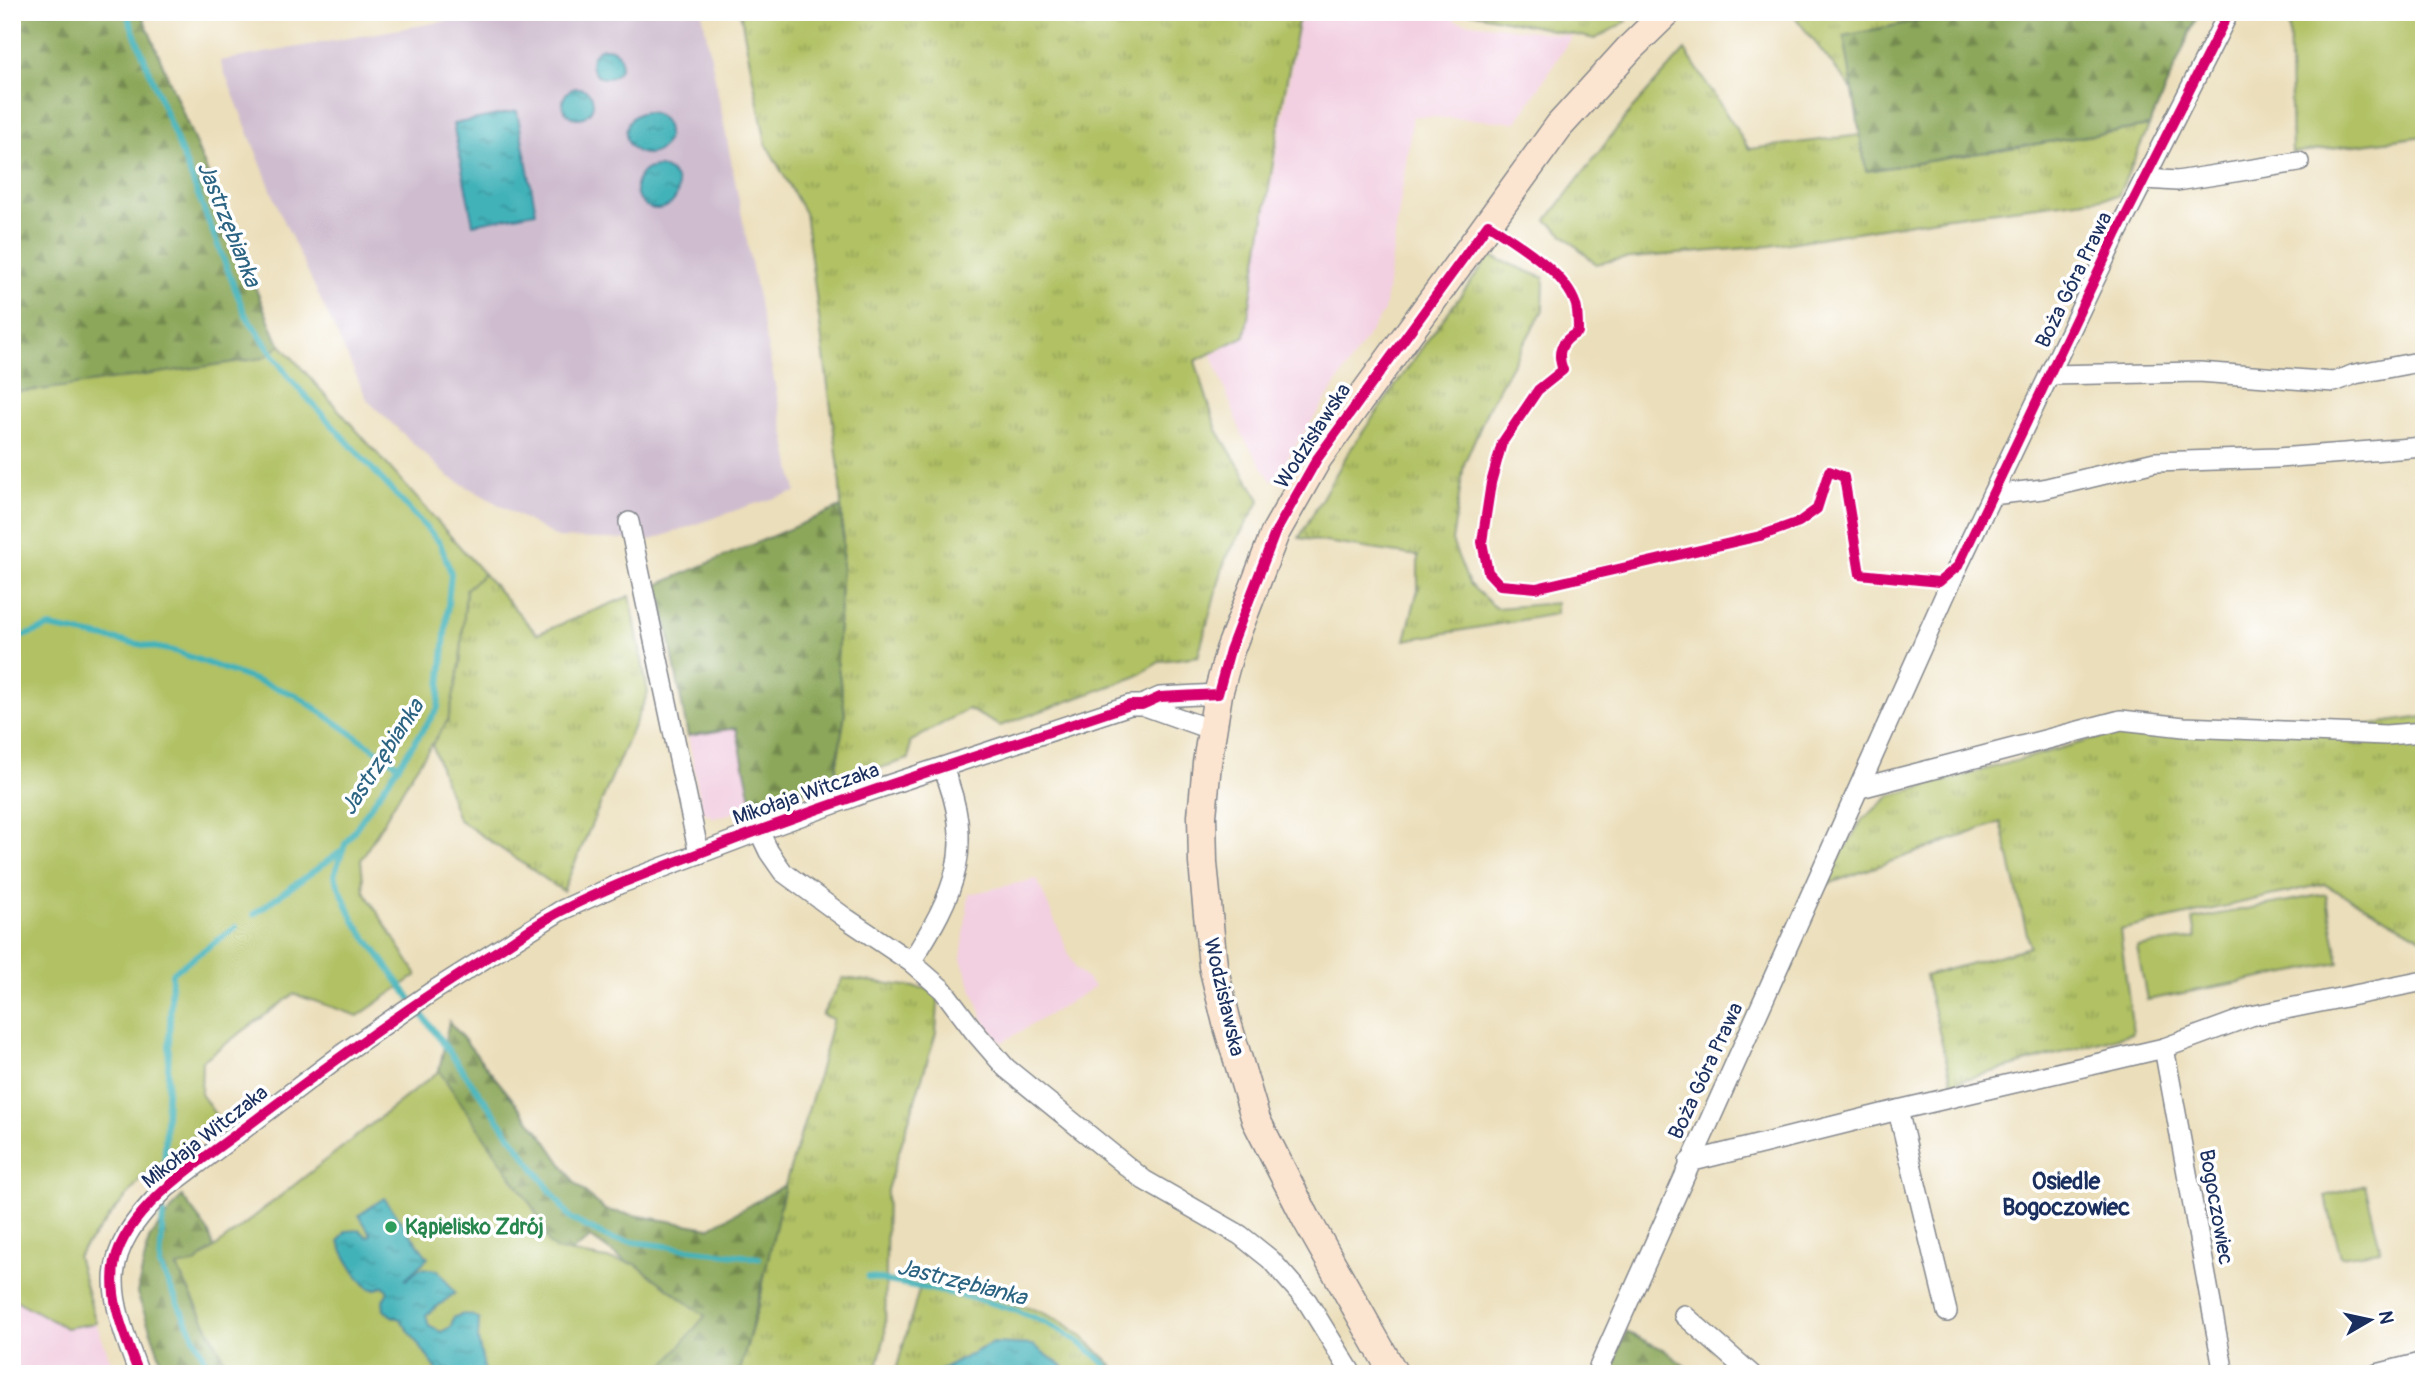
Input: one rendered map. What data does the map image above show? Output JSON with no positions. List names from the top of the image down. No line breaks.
{"streets":{"main road":["Wodzisławska"],"street":["Boża Góra Prawa","Mikołaja Witczaka","Bogoczowiec"]},"crossings":[["Wodzisławska","Mikołaja Witczaka"]],"districts":["Osiedle Bogoczowiec"],"water":["Jastrzębianka"],"places":["Kąpielisko Zdrój"],"north":"right"}
